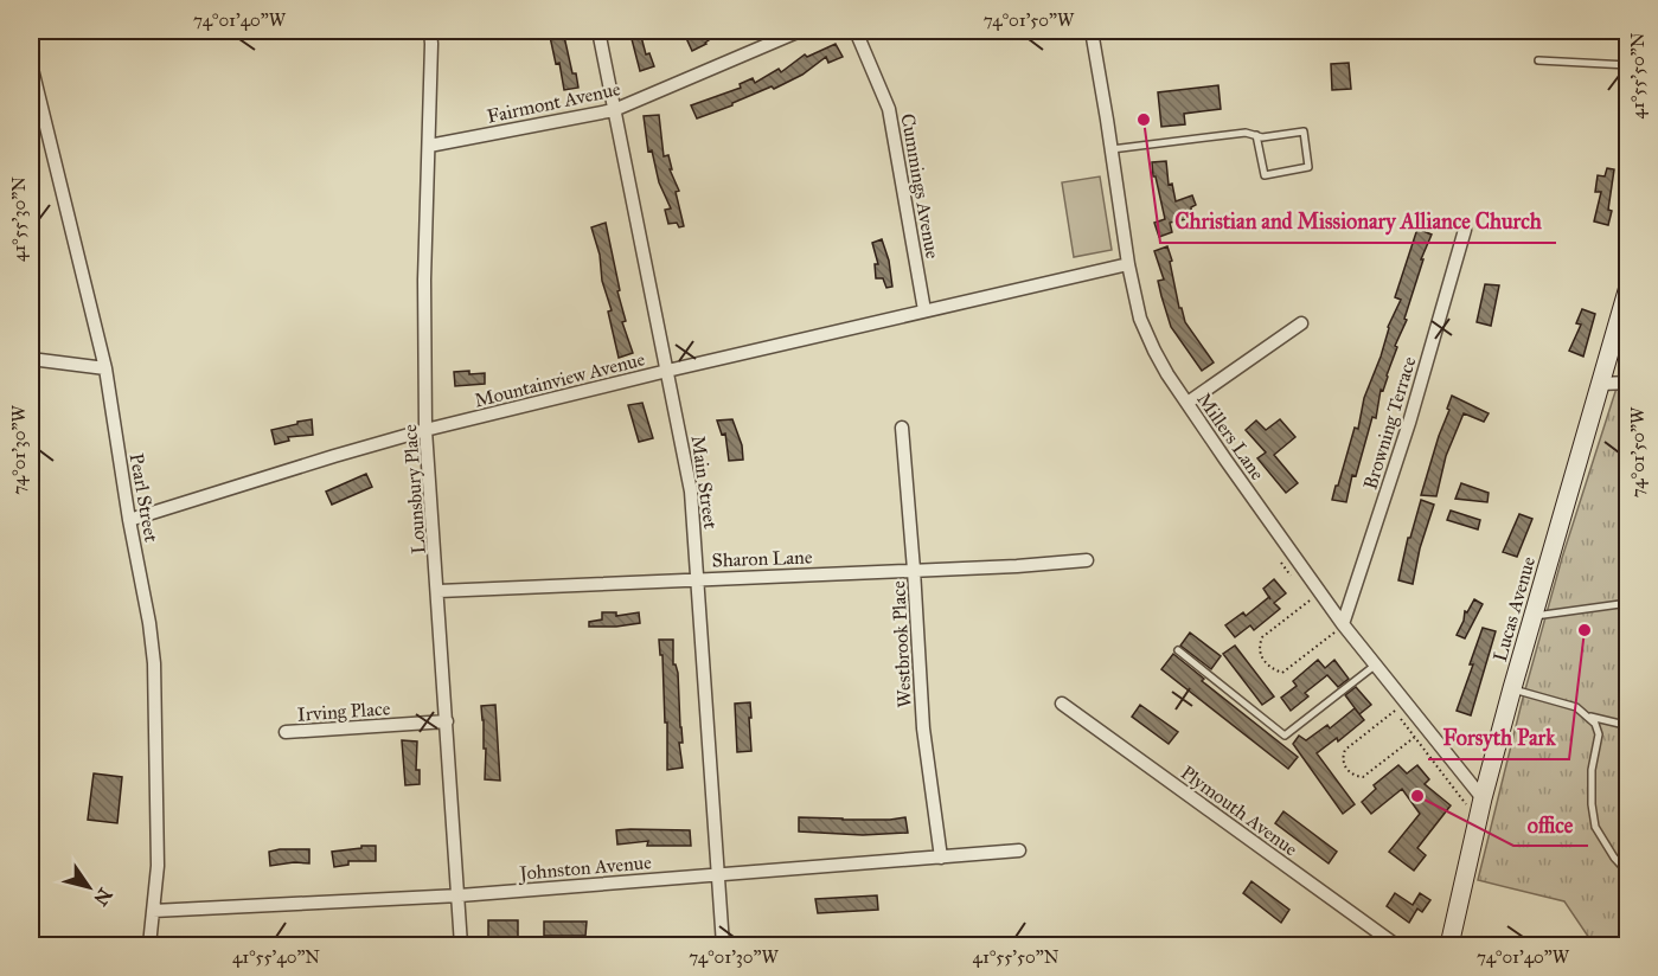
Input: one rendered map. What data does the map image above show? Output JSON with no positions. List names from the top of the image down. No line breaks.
{"streets":{"street":["Fairmont Avenue","Cummings Avenue","Mountainview Avenue","Browning Terrace","Millers Lane","Main Street","Lounsbury Place","Pearl Street","Sharon Lane","Lucas Avenue","Westbrook Place","Irving Place","Plymouth Avenue","Johnston Avenue"]},"crossings":[["Fairmont Avenue","Main Street"],["Fairmont Avenue","Lounsbury Place"],["Cummings Avenue","Mountainview Avenue"],["Mountainview Avenue","Millers Lane"],["Mountainview Avenue","Main Street"],["Mountainview Avenue","Lounsbury Place"],["Mountainview Avenue","Pearl Street"],["Browning Terrace","Millers Lane"],["Millers Lane","Lucas Avenue"],["Main Street","Sharon Lane"],["Main Street","Johnston Avenue"],["Lounsbury Place","Sharon Lane"],["Lounsbury Place","Irving Place"],["Lounsbury Place","Johnston Avenue"],["Pearl Street","Johnston Avenue"],["Sharon Lane","Westbrook Place"],["Westbrook Place","Johnston Avenue"]],"places":["Christian and Missionary Alliance Church","Forsyth Park","office"],"north":"bottom right","coordinates":["74°01'40\"W","74°01'50\"W","41°55'50\"N","41°55'30\"N","74°01'30\"W","41°55'40\"N"]}
